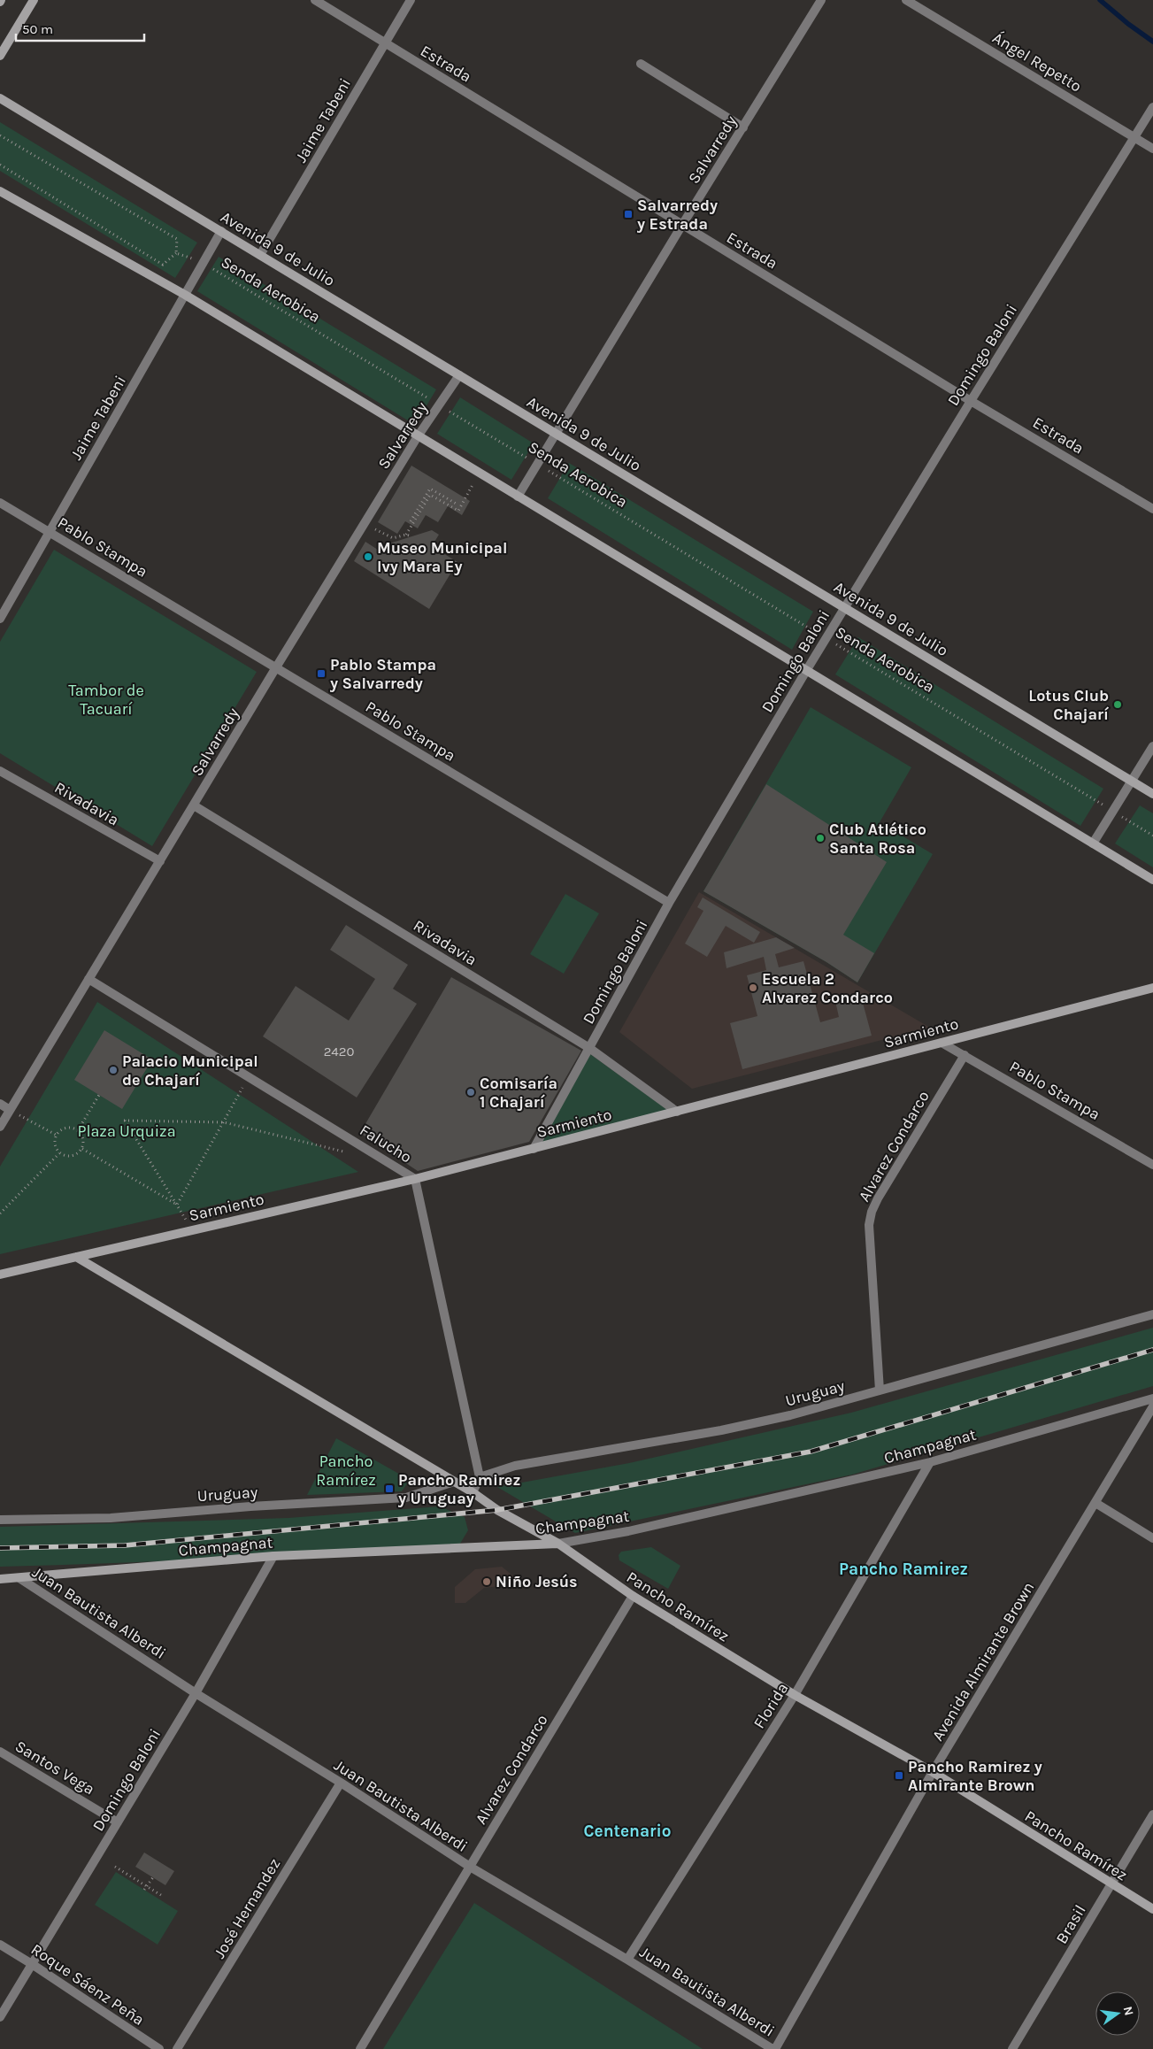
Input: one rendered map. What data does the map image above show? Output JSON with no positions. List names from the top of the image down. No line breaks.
{"streets":{"street":["Ángel Repetto","Estrada","Jaime Tabeni","Salvarredy","Avenida 9 de Julio","Domingo Baloni","Pablo Stampa","Rivadavia","Sarmiento","Falucho","Alvarez Condarco","Uruguay","Champagnat","Pancho Ramírez","Juan Bautista Alberdi","Avenida Almirante Brown","Florida","Santos Vega","José Hernandez","Brasil","Roque Sáenz Peña"],"path":["Senda Aerobica"]},"crossings":[["Ángel Repetto","Domingo Baloni"],["Estrada","Jaime Tabeni"],["Estrada","Salvarredy"],["Estrada","Domingo Baloni"],["Jaime Tabeni","Avenida 9 de Julio"],["Jaime Tabeni","Senda Aerobica"],["Jaime Tabeni","Pablo Stampa"],["Salvarredy","Avenida 9 de Julio"],["Salvarredy","Senda Aerobica"],["Salvarredy","Pablo Stampa"],["Salvarredy","Rivadavia"],["Salvarredy","Falucho"],["Avenida 9 de Julio","Domingo Baloni"],["Senda Aerobica","Domingo Baloni"],["Domingo Baloni","Pablo Stampa"],["Domingo Baloni","Rivadavia"],["Domingo Baloni","Sarmiento"],["Domingo Baloni","Champagnat"],["Domingo Baloni","Juan Bautista Alberdi"],["Domingo Baloni","Santos Vega"],["Domingo Baloni","Roque Sáenz Peña"],["Pablo Stampa","Sarmiento"],["Pablo Stampa","Alvarez Condarco"],["Rivadavia","Sarmiento"],["Sarmiento","Falucho"],["Sarmiento","Pancho Ramírez"],["Falucho","Uruguay"],["Alvarez Condarco","Uruguay"],["Alvarez Condarco","Pancho Ramírez"],["Alvarez Condarco","Juan Bautista Alberdi"],["Uruguay","Pancho Ramírez"],["Champagnat","Pancho Ramírez"],["Champagnat","Juan Bautista Alberdi"],["Champagnat","Florida"],["Pancho Ramírez","Avenida Almirante Brown"],["Pancho Ramírez","Florida"],["Pancho Ramírez","Brasil"],["Juan Bautista Alberdi","Avenida Almirante Brown"],["Juan Bautista Alberdi","Florida"],["Juan Bautista Alberdi","José Hernandez"]],"districts":["Pancho Ramirez","Centenario"],"parks":["Tambor de Tacuarí","Plaza Urquiza","Pancho Ramírez"],"places":{"transit":["Salvarredy y Estrada","Pablo Stampa y Salvarredy","Pancho Ramirez y Uruguay","Pancho Ramirez y Almirante Brown"],"other":["Museo Municipal Ivy Mara Ey","Lotus Club Chajarí","Club Atlético Santa Rosa","Escuela 2 Alvarez Condarco","Palacio Municipal de Chajarí","Comisaría 1 Chajarí","Niño Jesús"]},"house_numbers":["2420"],"scale_bar":"50 m","north":"right"}
